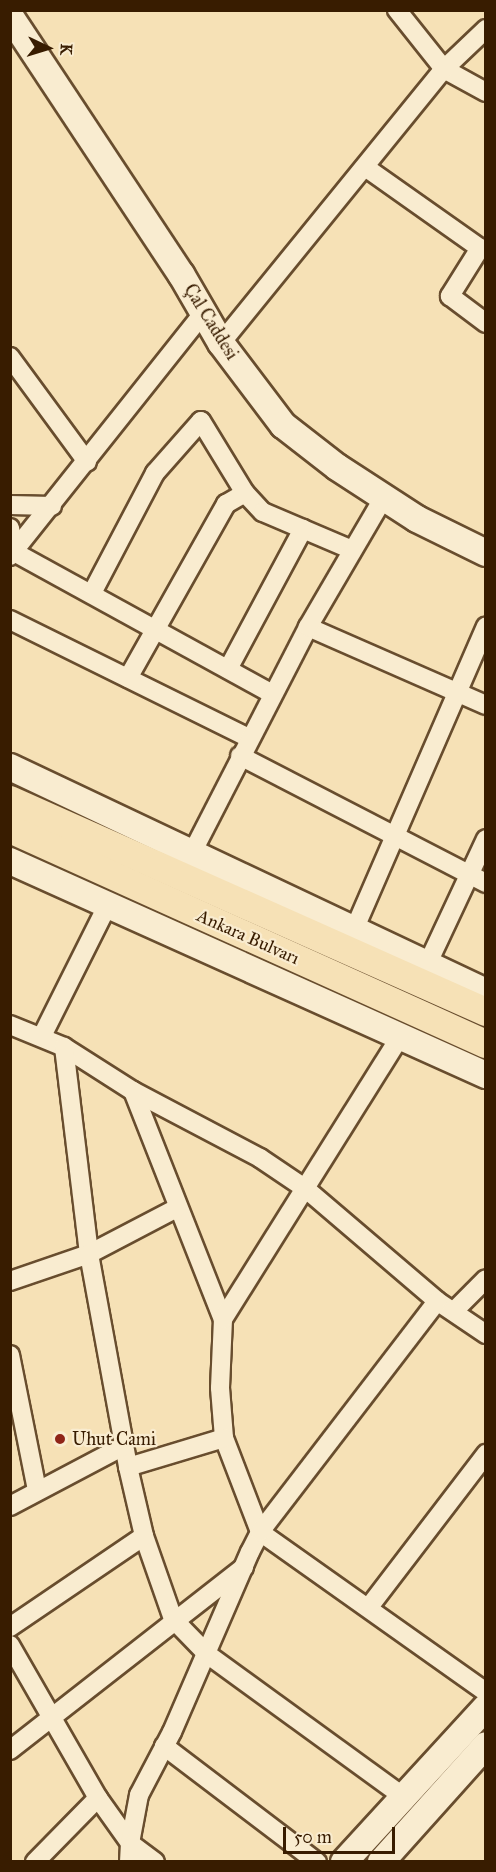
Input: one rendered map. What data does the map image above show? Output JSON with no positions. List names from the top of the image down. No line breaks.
{"streets":{"main road":["Çal Caddesi","Ankara Bulvarı"]},"places":["Uhut Cami"],"scale_bar":"50 m","north":"right"}
